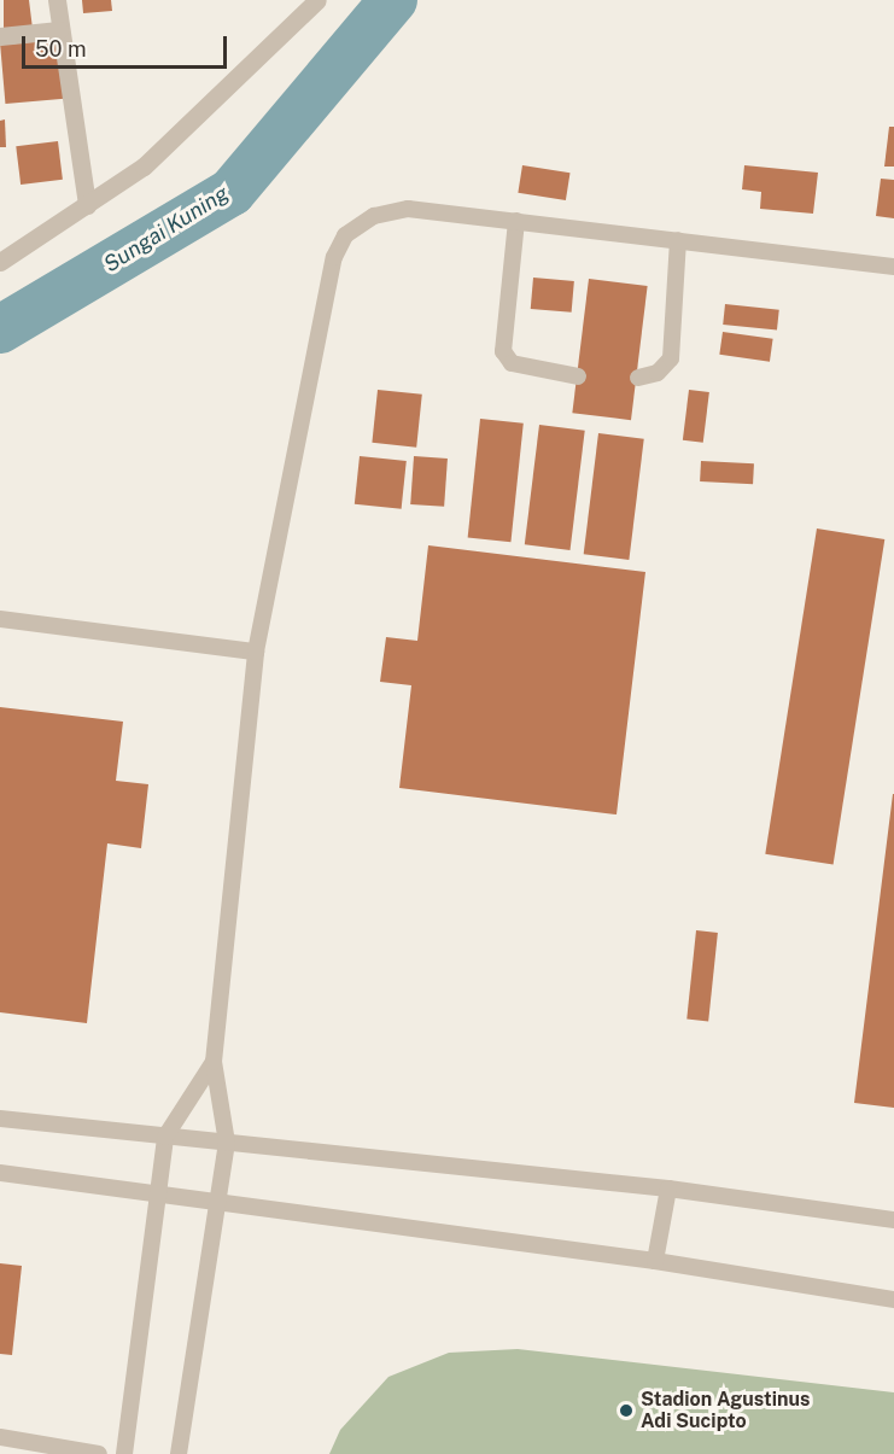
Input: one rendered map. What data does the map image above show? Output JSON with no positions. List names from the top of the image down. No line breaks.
{"water":["Sungai Kuning"],"places":["Stadion Agustinus Adi Sucipto"],"scale_bar":"50 m"}
